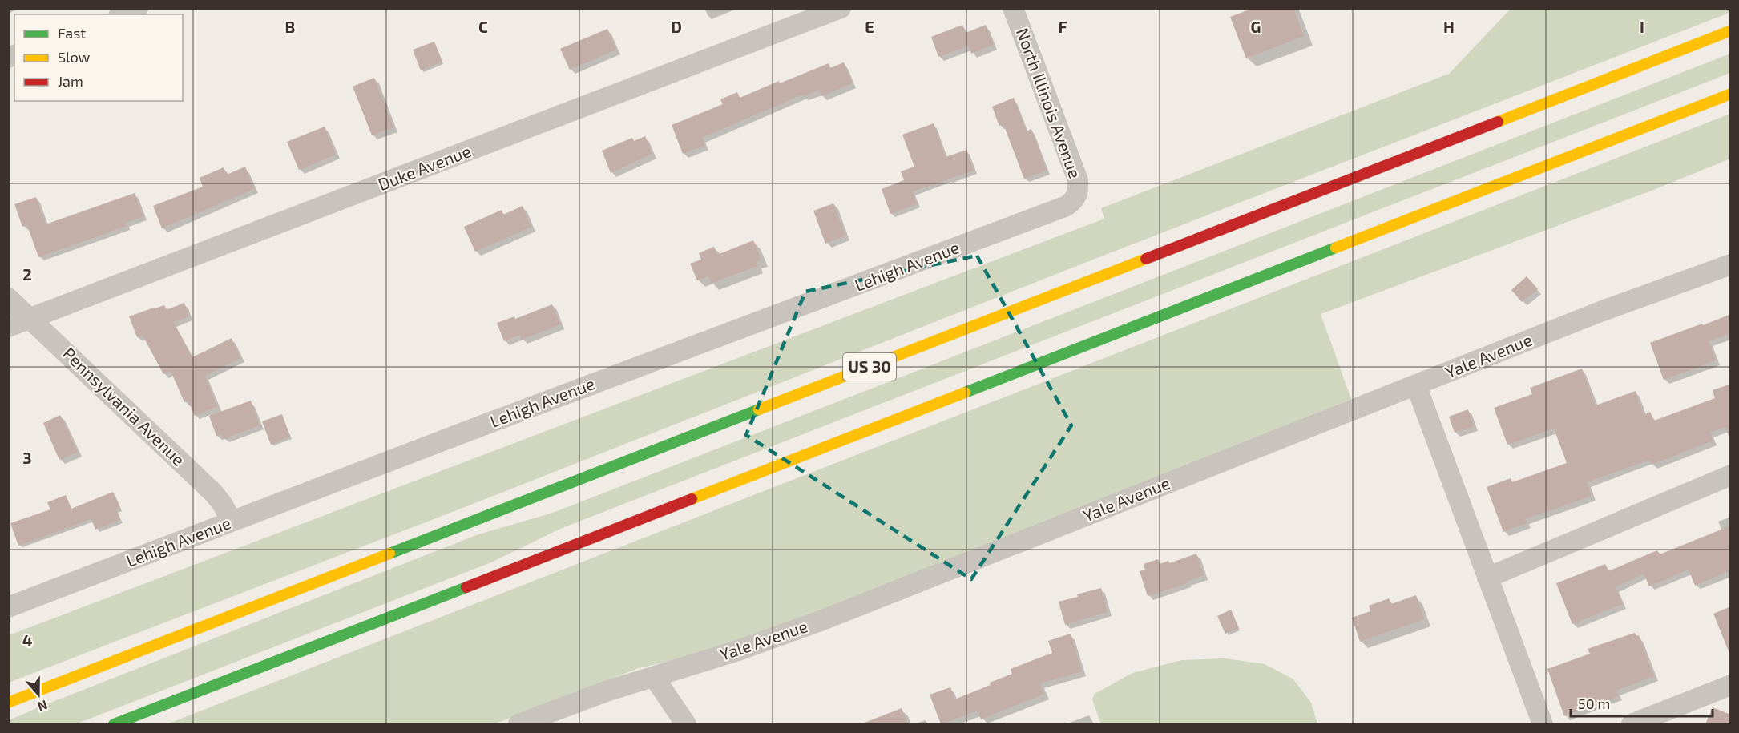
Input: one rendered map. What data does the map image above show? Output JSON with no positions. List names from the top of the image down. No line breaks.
{"streets":{"highway":["US 30"],"street":["North Illinois Avenue","Duke Avenue","Lehigh Avenue","Yale Avenue","Pennsylvania Avenue"]},"crossings":[["North Illinois Avenue","Lehigh Avenue"],["Duke Avenue","Pennsylvania Avenue"],["Lehigh Avenue","Pennsylvania Avenue"]],"legend":["Fast","Slow","Jam"],"scale_bar":"50 m","north":"bottom","grid":{"columns":["B","C","D","E","F","G","H","I"],"rows":["2","3","4"]}}
